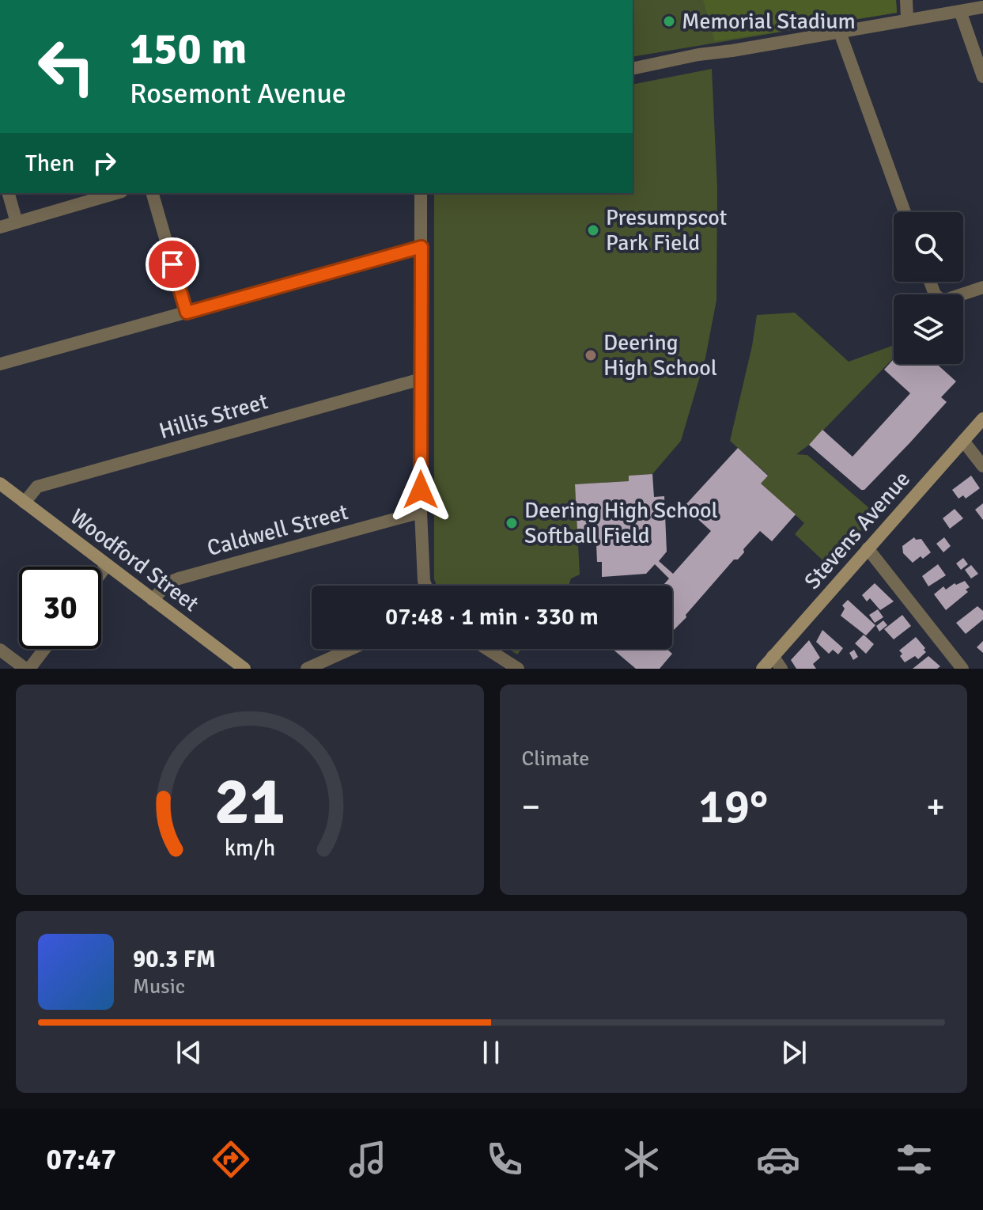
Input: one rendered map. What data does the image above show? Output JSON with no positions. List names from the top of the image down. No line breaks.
{"streets":{"main road":["Stevens Avenue","Woodford Street"],"street":["Hillis Street","Caldwell Street"]},"crossings":[["Hillis Street","Woodford Street"],["Caldwell Street","Woodford Street"]],"places":["Memorial Stadium","Presumpscot Park Field","Deering High School","Deering High School Softball Field"],"page":{"turn":["150 m","Rosemont Avenue"],"then":"Then","limit":"30","trip":"07:48 · 1 min · 330 m","tile":"Climate","heat":["−","19°","+"],"song":["90.3 FM","Music"],"tabs":"07:47","gauge":["21","km/h"]}}
